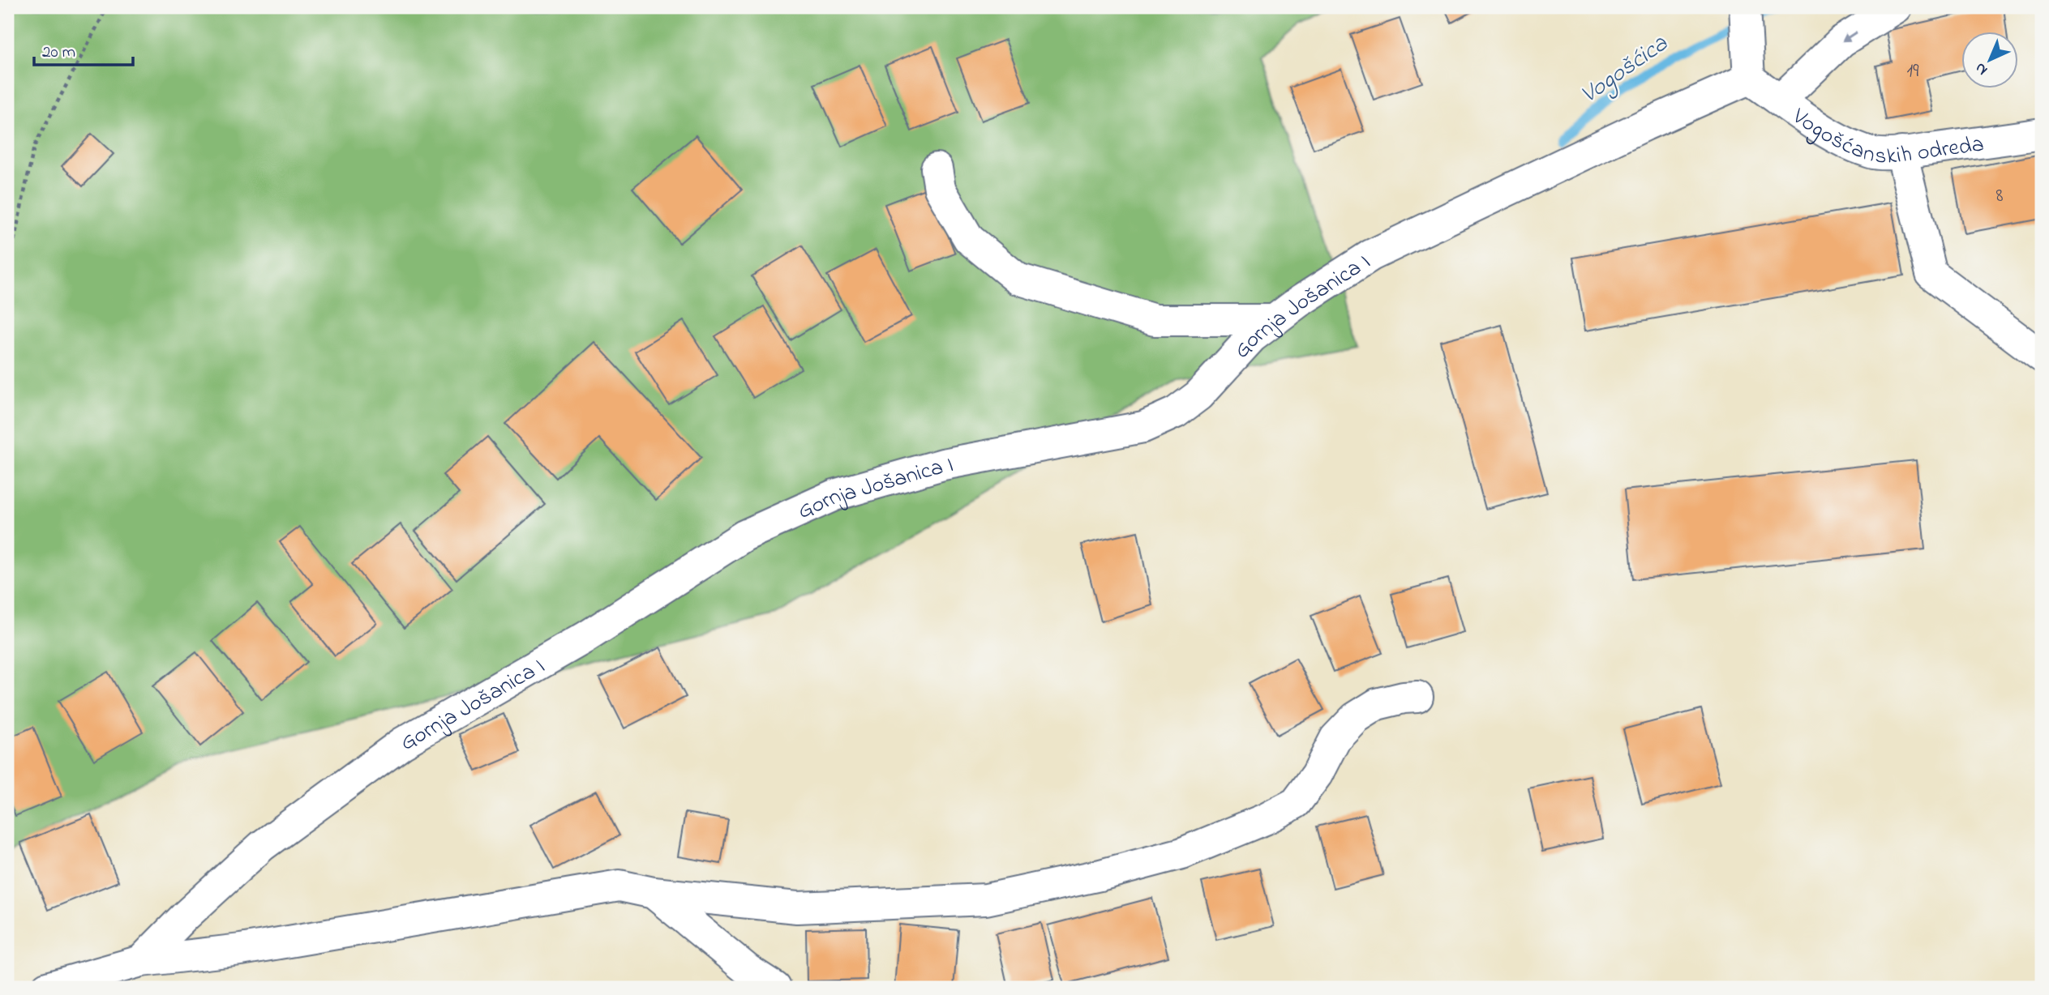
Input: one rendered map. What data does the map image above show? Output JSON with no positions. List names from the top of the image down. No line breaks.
{"streets":{"street":["Vogošćanskih odreda","Gornja Jošanica I"]},"crossings":[["Vogošćanskih odreda","Gornja Jošanica I"]],"water":["Vogošćica"],"house_numbers":["19","8"],"scale_bar":"20 m","north":"bottom left"}
